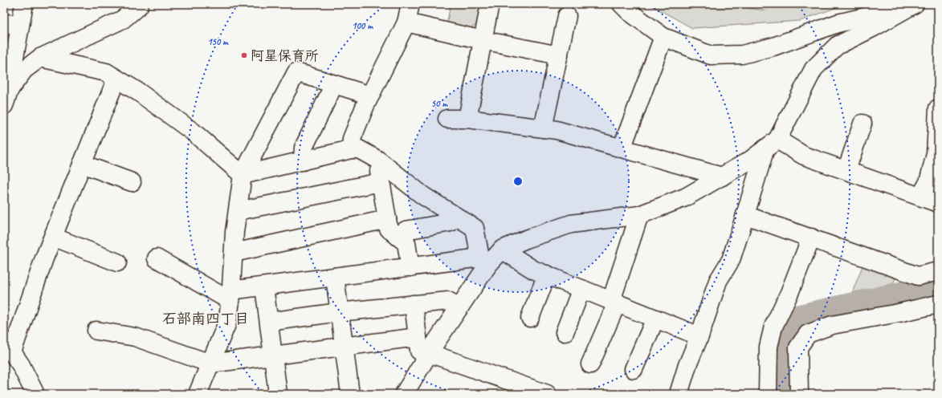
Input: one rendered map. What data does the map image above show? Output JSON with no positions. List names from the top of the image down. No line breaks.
{"districts":["石部南四丁目"],"places":["阿星保育所"],"rings":["100 m","150 m","50 m"]}
